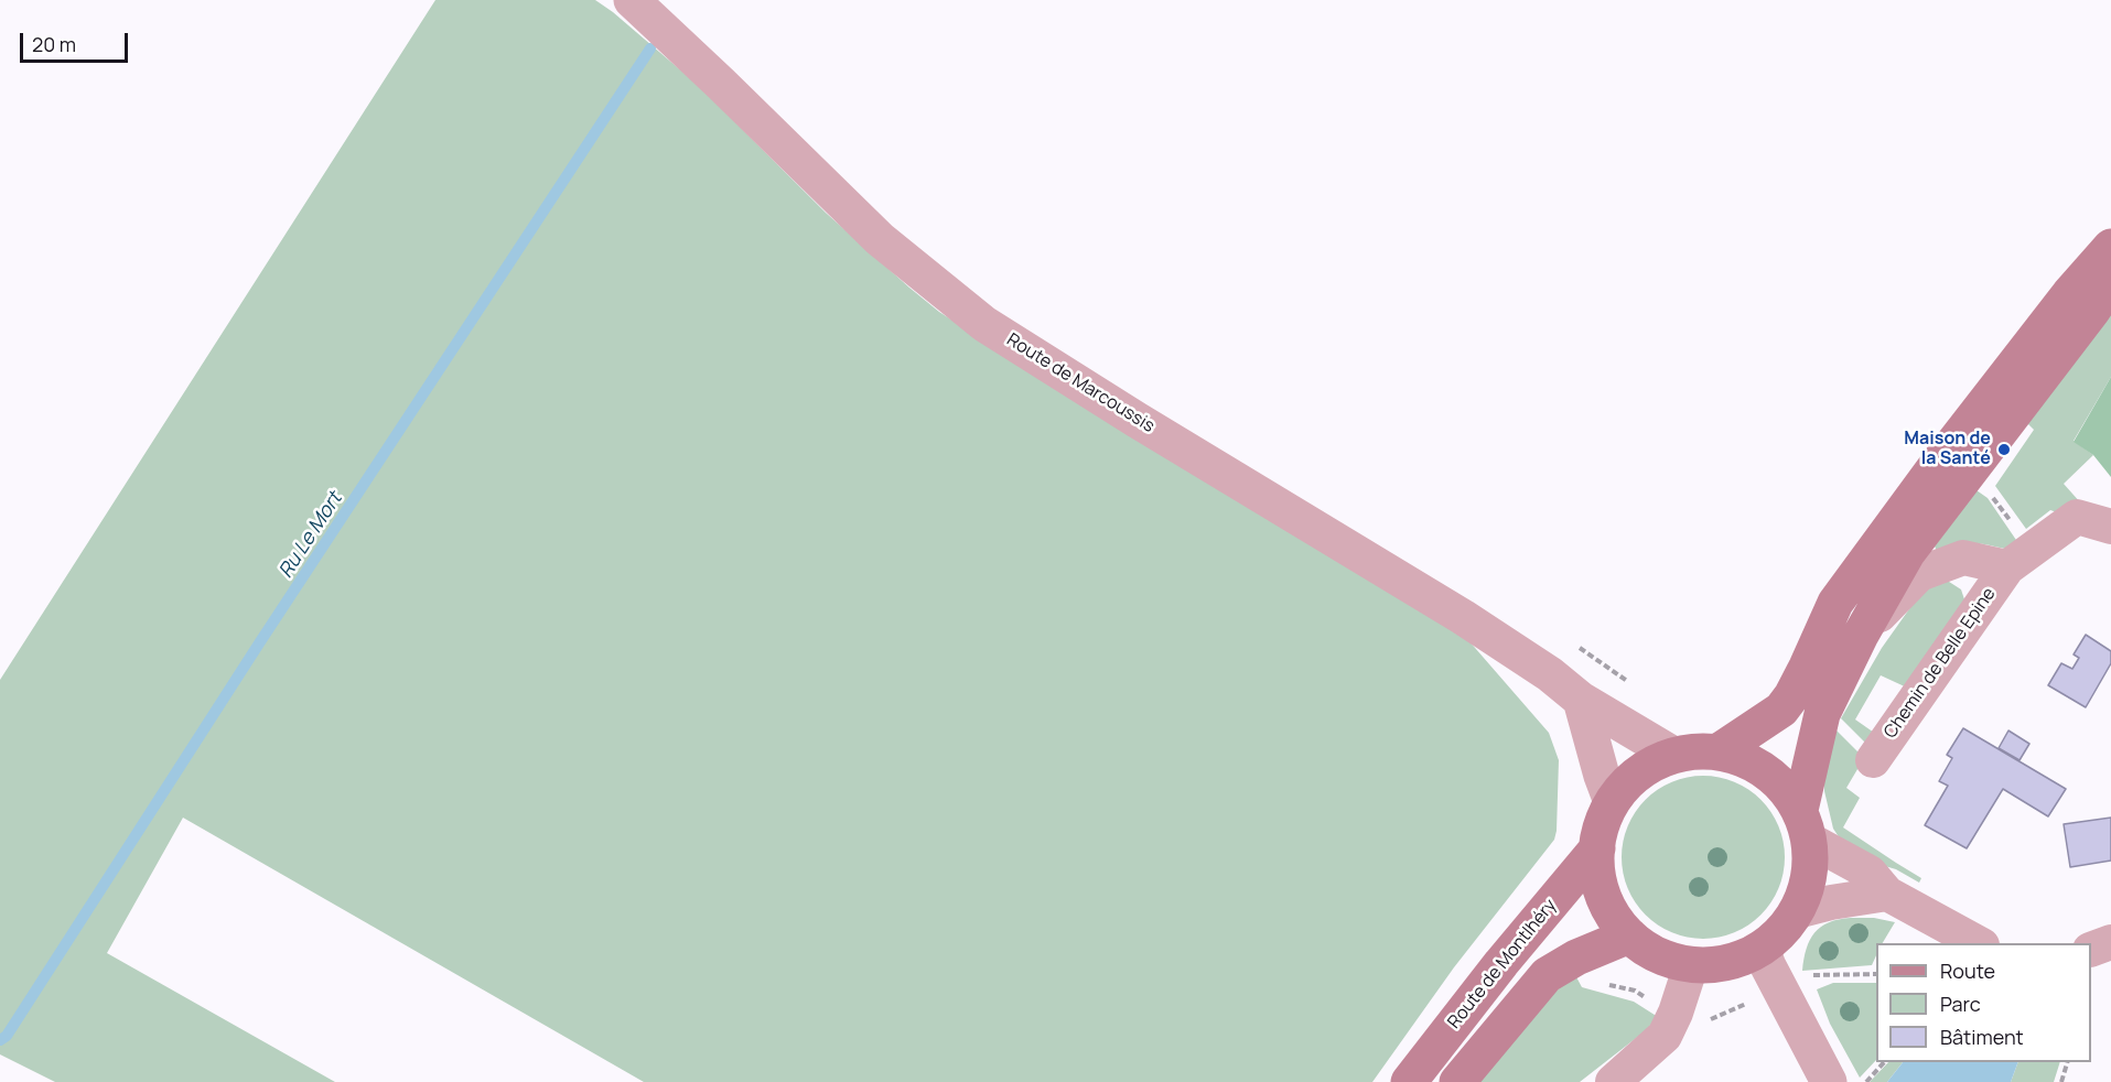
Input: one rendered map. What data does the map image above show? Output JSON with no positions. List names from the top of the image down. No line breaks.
{"streets":{"main road":["Route de Montlhéry"],"street":["Route de Marcoussis","Chemin de Belle Epine"]},"crossings":[["Route de Marcoussis","Route de Montlhéry"]],"water":["Ru Le Mort"],"places":["Maison de la Santé"],"legend":["Route","Parc","Bâtiment"],"scale_bar":"20 m"}
